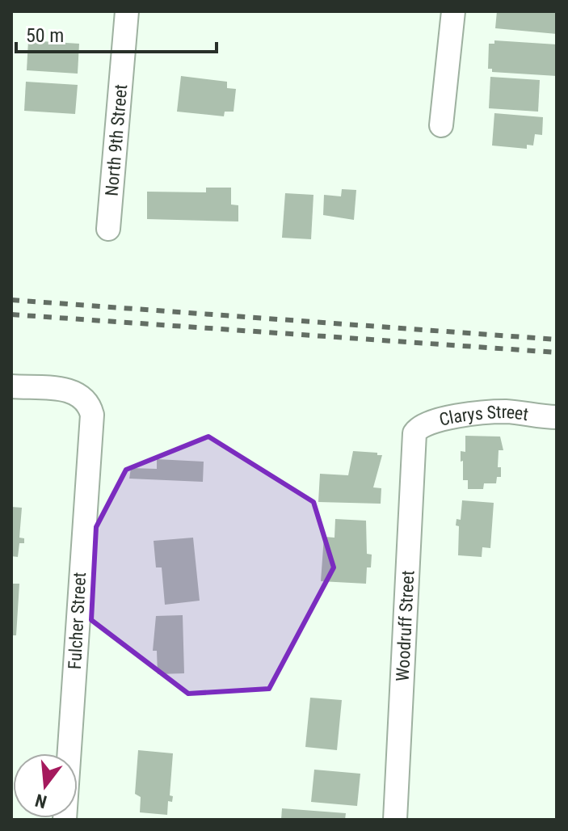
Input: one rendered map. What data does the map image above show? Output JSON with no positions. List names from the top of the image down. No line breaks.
{"streets":{"street":["North 9th Street","Clarys Street","Fulcher Street","Woodruff Street"]},"crossings":[["Clarys Street","Woodruff Street"]],"scale_bar":"50 m","north":"bottom"}
